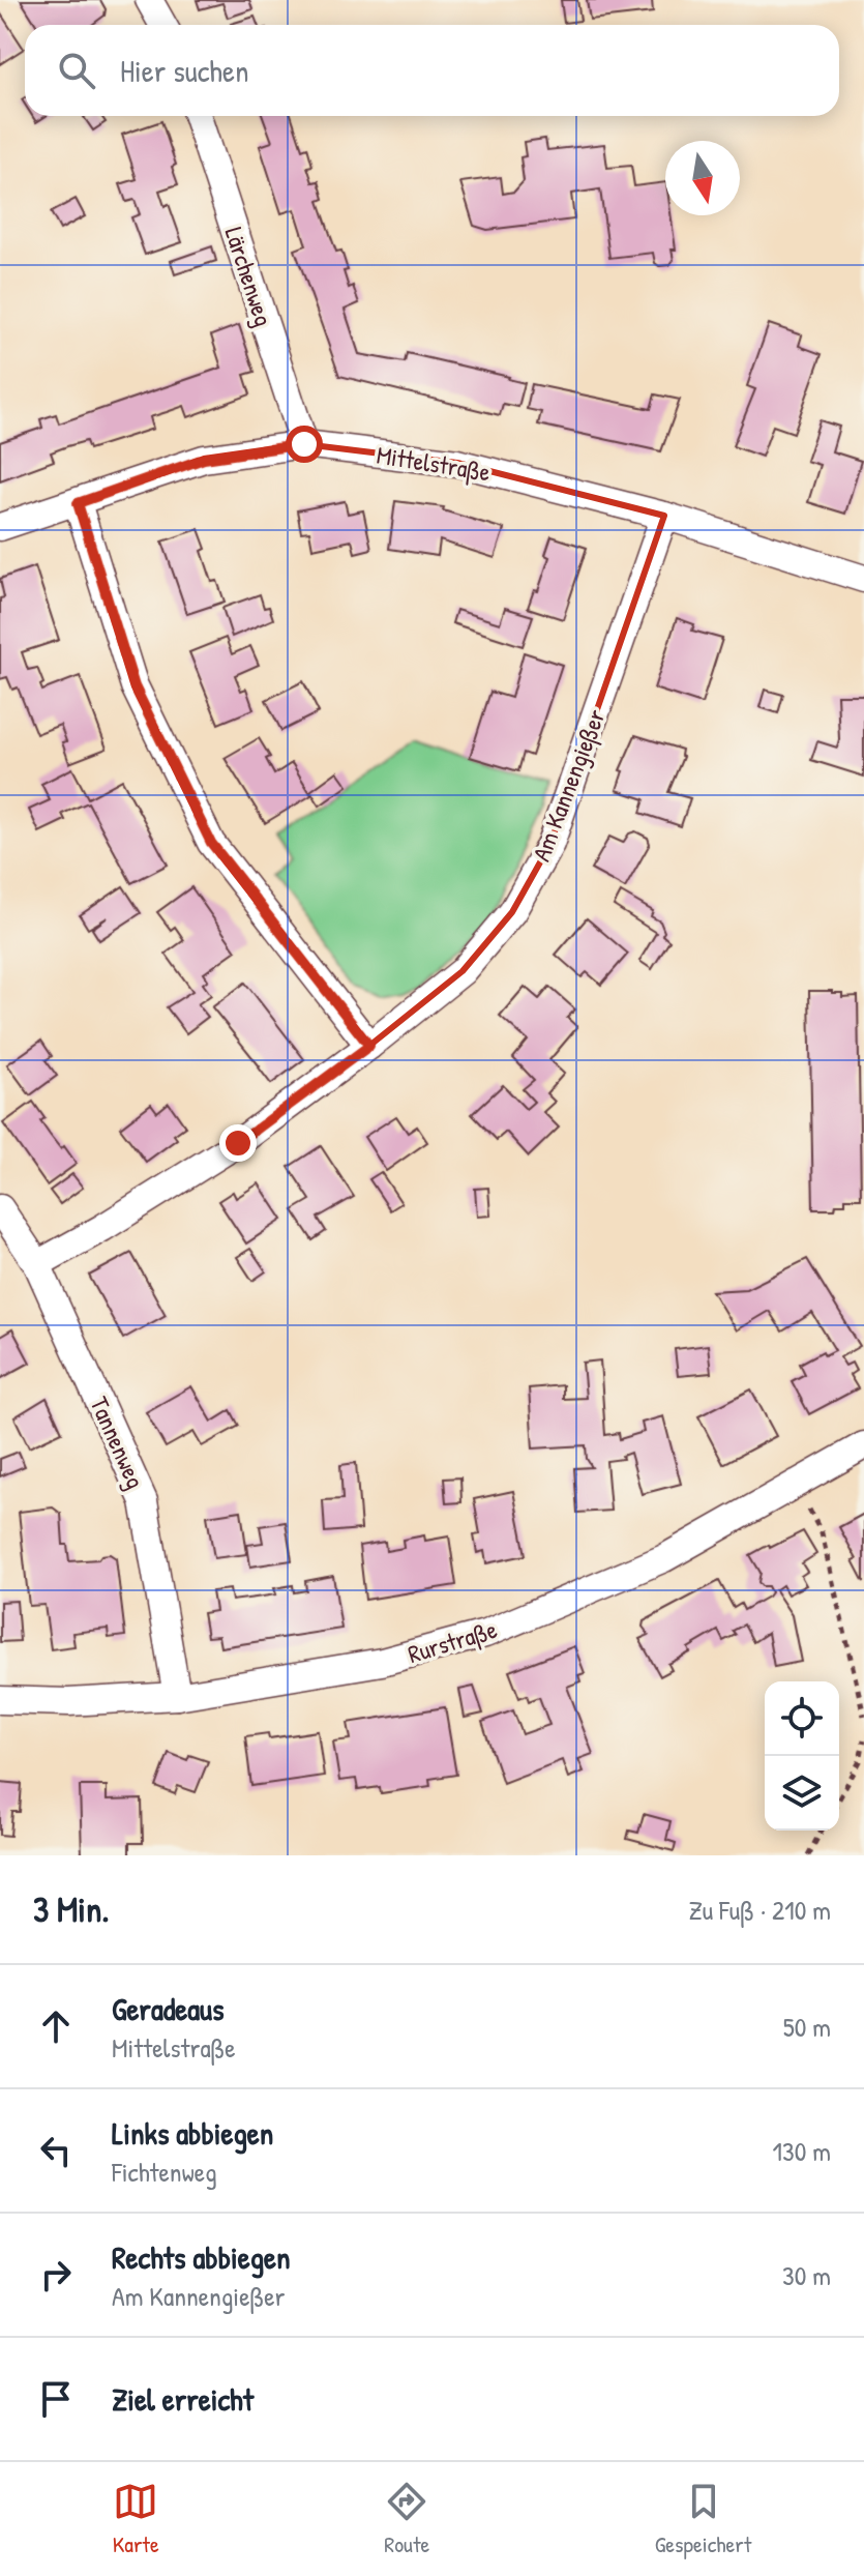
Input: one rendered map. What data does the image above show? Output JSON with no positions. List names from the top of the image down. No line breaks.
{"streets":{"street":["Lärchenweg","Mittelstraße","Am Kannengießer","Tannenweg","Rurstraße"]},"crossings":[["Lärchenweg","Mittelstraße"],["Mittelstraße","Am Kannengießer"],["Am Kannengießer","Tannenweg"],["Tannenweg","Rurstraße"]],"north":"bottom","page":{"search":"Hier suchen","heading":["3 Min.","Zu Fuß · 210 m"],"list":[["Geradeaus","Mittelstraße","50 m"],["Links abbiegen","Fichtenweg","130 m"],["Rechts abbiegen","Am Kannengießer","30 m"],"Ziel erreicht"],"nav":["Karte","Route","Gespeichert"]}}
